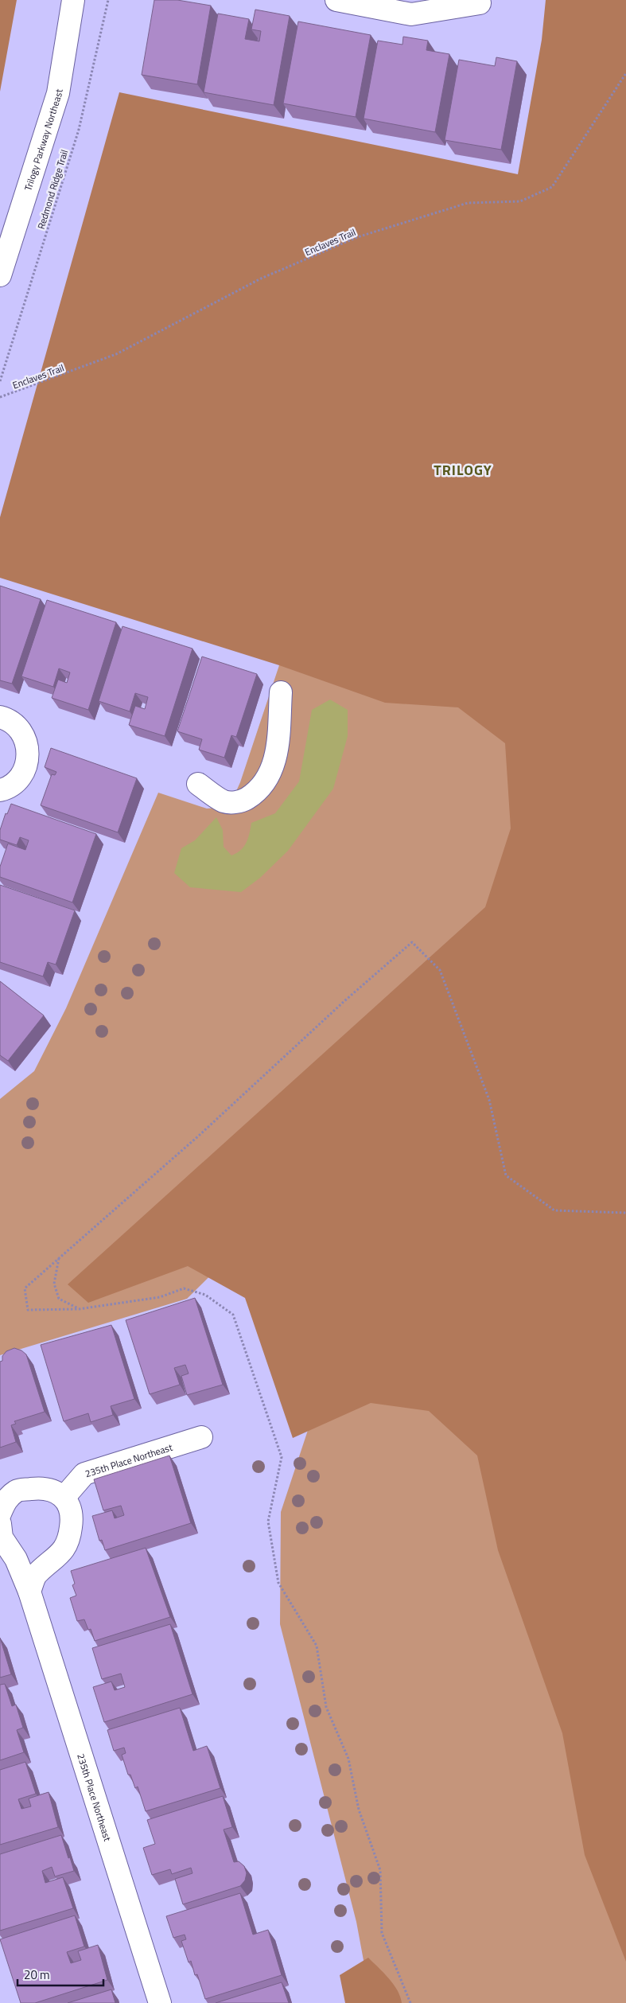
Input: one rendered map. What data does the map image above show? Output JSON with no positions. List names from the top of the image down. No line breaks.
{"streets":{"street":["Trilogy Parkway Northeast","235th Place Northeast"],"path":["Redmond Ridge Trail","Enclaves Trail"]},"districts":["TRILOGY"],"scale_bar":"20 m"}
